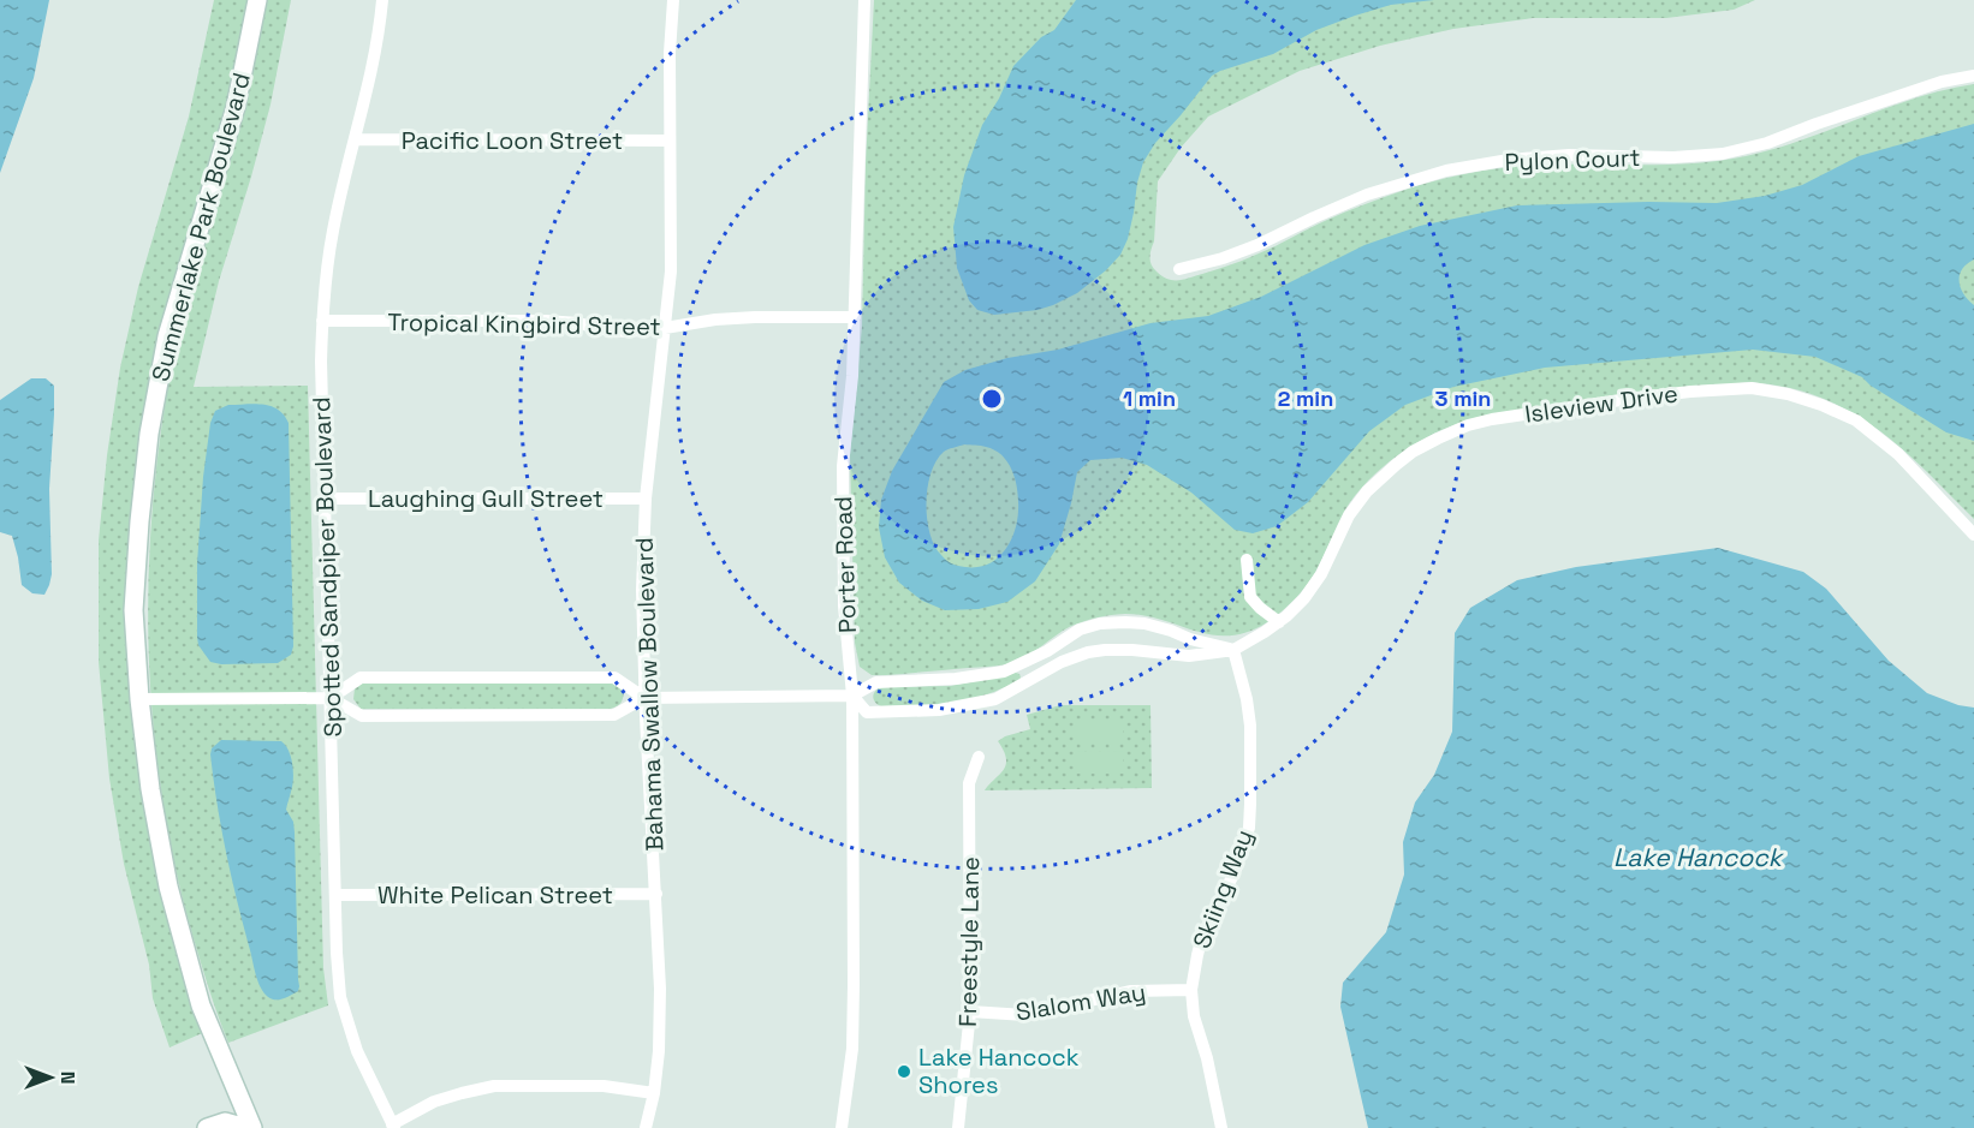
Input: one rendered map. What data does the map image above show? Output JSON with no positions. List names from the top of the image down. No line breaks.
{"streets":{"main road":["Summerlake Park Boulevard"],"street":["Pacific Loon Street","Pylon Court","Tropical Kingbird Street","Isleview Drive","Laughing Gull Street","Porter Road","Spotted Sandpiper Boulevard","Bahama Swallow Boulevard","Skiing Way","White Pelican Street","Freestyle Lane","Slalom Way"]},"crossings":[["Pacific Loon Street","Spotted Sandpiper Boulevard"],["Pacific Loon Street","Bahama Swallow Boulevard"],["Tropical Kingbird Street","Porter Road"],["Tropical Kingbird Street","Spotted Sandpiper Boulevard"],["Tropical Kingbird Street","Bahama Swallow Boulevard"],["Isleview Drive","Porter Road"],["Isleview Drive","Skiing Way"],["Laughing Gull Street","Spotted Sandpiper Boulevard"],["Laughing Gull Street","Bahama Swallow Boulevard"],["Spotted Sandpiper Boulevard","White Pelican Street"],["Bahama Swallow Boulevard","White Pelican Street"],["Skiing Way","Slalom Way"],["Freestyle Lane","Slalom Way"]],"water":["Lake Hancock"],"places":["Lake Hancock Shores"],"north":"right","rings":["1 min","2 min","3 min"]}
